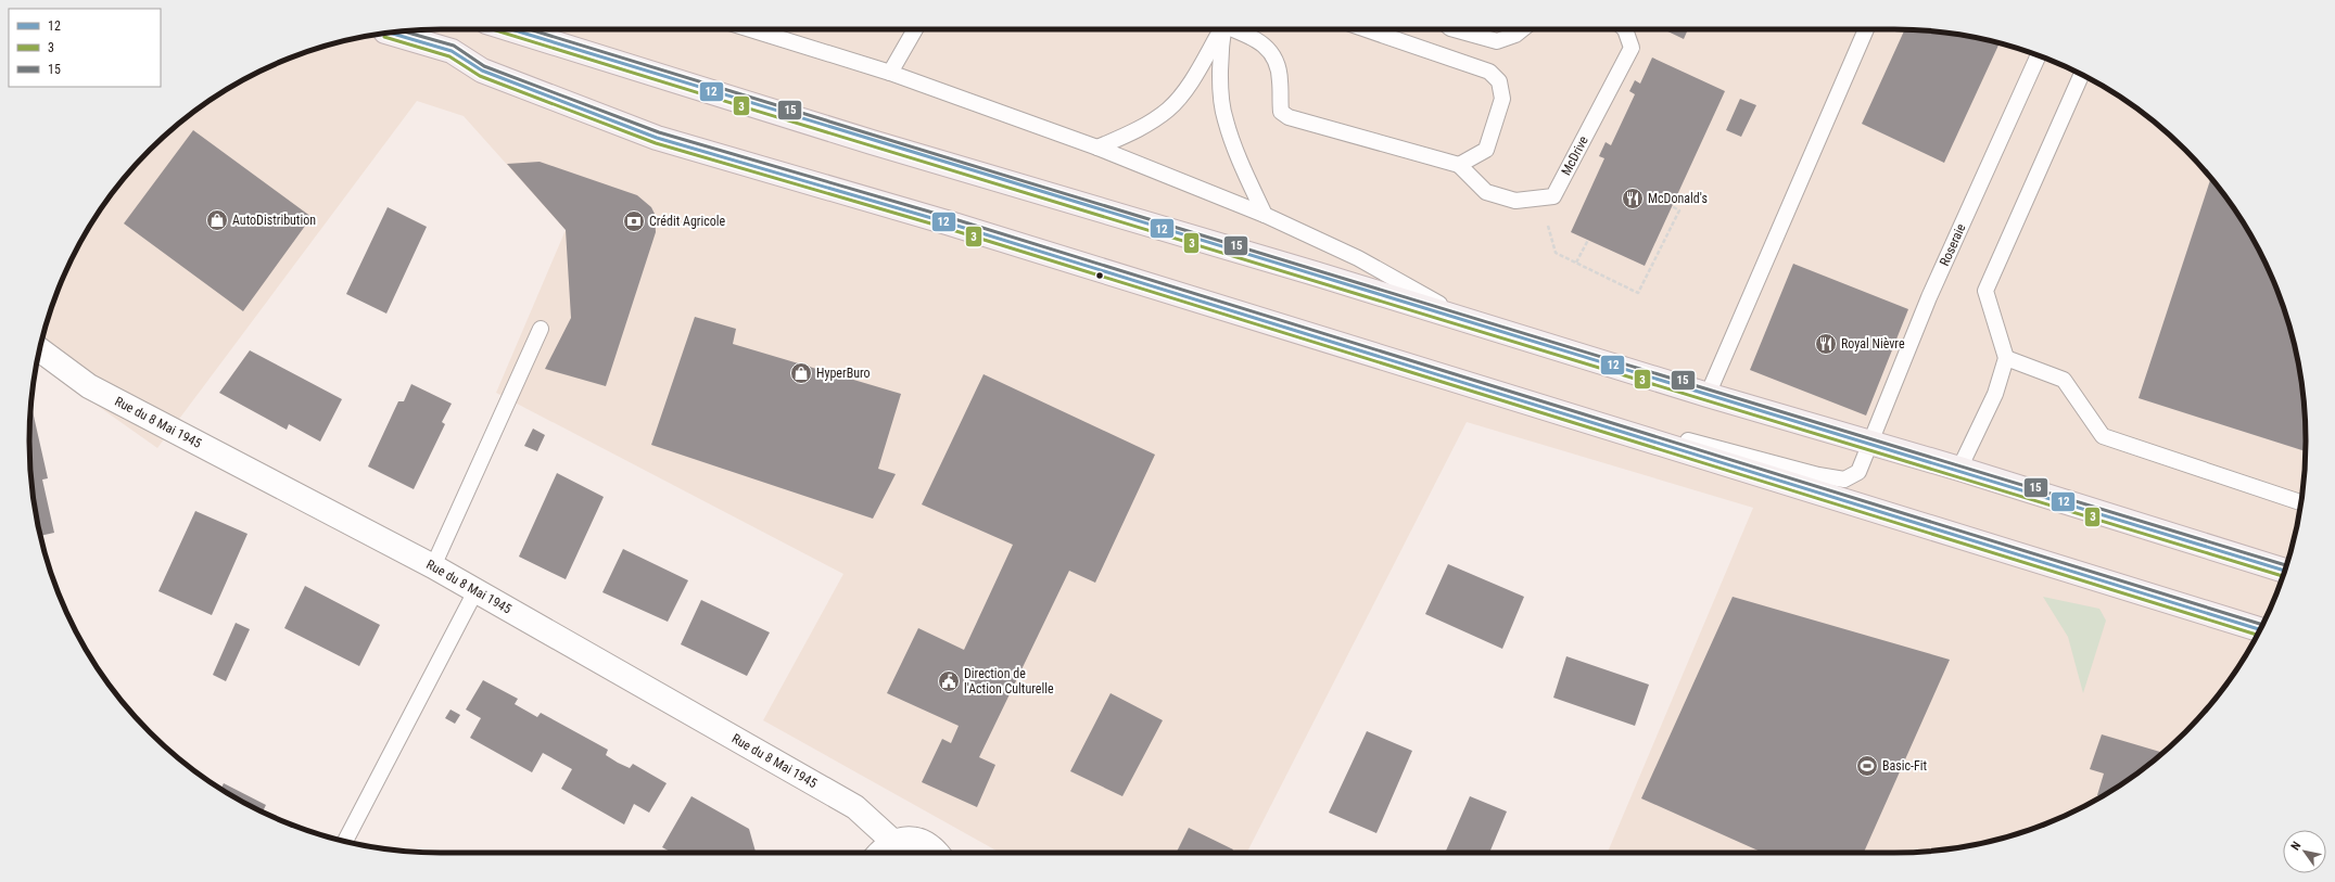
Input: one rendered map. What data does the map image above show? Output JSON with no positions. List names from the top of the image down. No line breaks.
{"streets":{"street":["Rue du 8 Mai 1945"],"lane":["McDrive","Roseraie"]},"places":{"restaurant":["McDonald's","Royal Nièvre"],"shop":["AutoDistribution","HyperBuro"],"bank":["Crédit Agricole"],"public building":["Direction de l'Action Culturelle"],"sports":["Basic-Fit"]},"lines":["transit line 12","transit line 3","transit line 15"],"legend":["12","3","15"],"north":"top left"}
